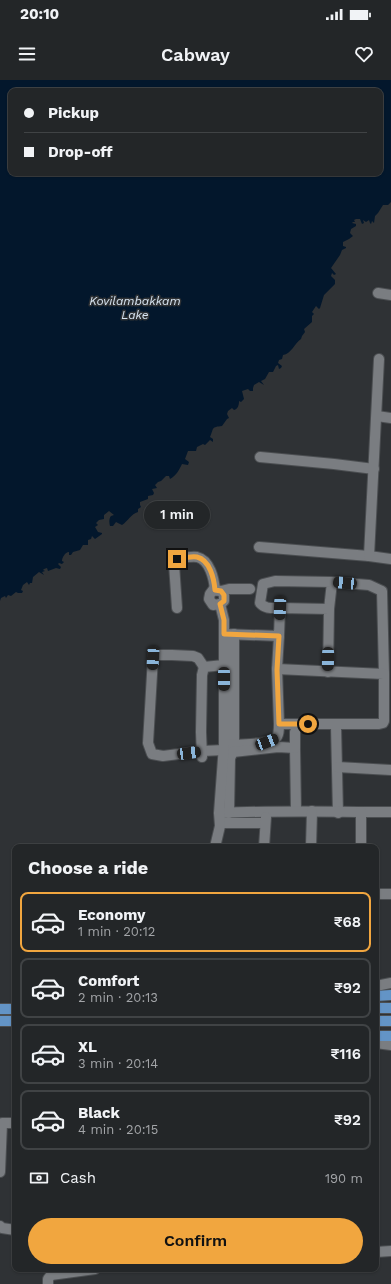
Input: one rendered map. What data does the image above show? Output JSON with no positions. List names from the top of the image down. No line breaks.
{"water":["Kovilambakkam Lake"],"page":{"status":"20:10","header":"Cabway","banner":["Pickup","Drop-off"],"bubble":"1 min","heading":"Choose a ride","list":[{"name":"Economy","note":"1 min · 20:12","value":"₹68"},{"name":"Comfort","note":"2 min · 20:13","value":"₹92"},{"name":"XL","note":"3 min · 20:14","value":"₹116"},{"name":"Black","note":"4 min · 20:15","value":"₹92"}],"pay":["Cash","190 m"],"buttons":"Confirm"}}
